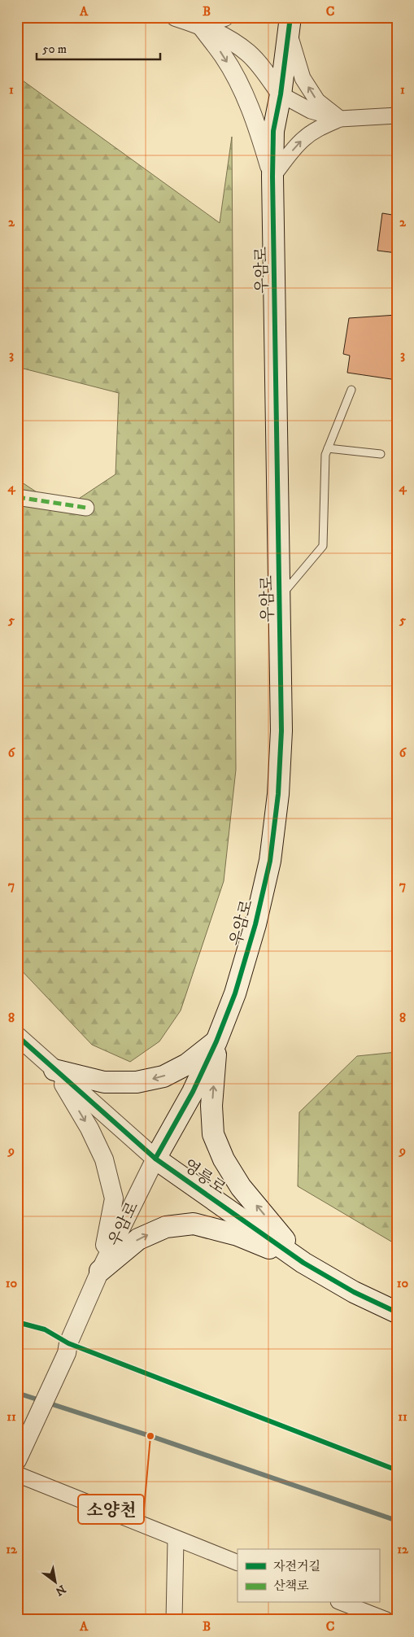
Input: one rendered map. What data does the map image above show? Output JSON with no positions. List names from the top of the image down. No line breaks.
{"streets":{"main road":["우암로","영릉로"]},"crossings":[["우암로","영릉로"]],"places":["소양천"],"legend":["자전거길","산책로"],"scale_bar":"50 m","north":"bottom right","grid":{"columns":["A","B","C"],"rows":["1","2","3","4","5","6","7","8","9","10","11","12"]}}
